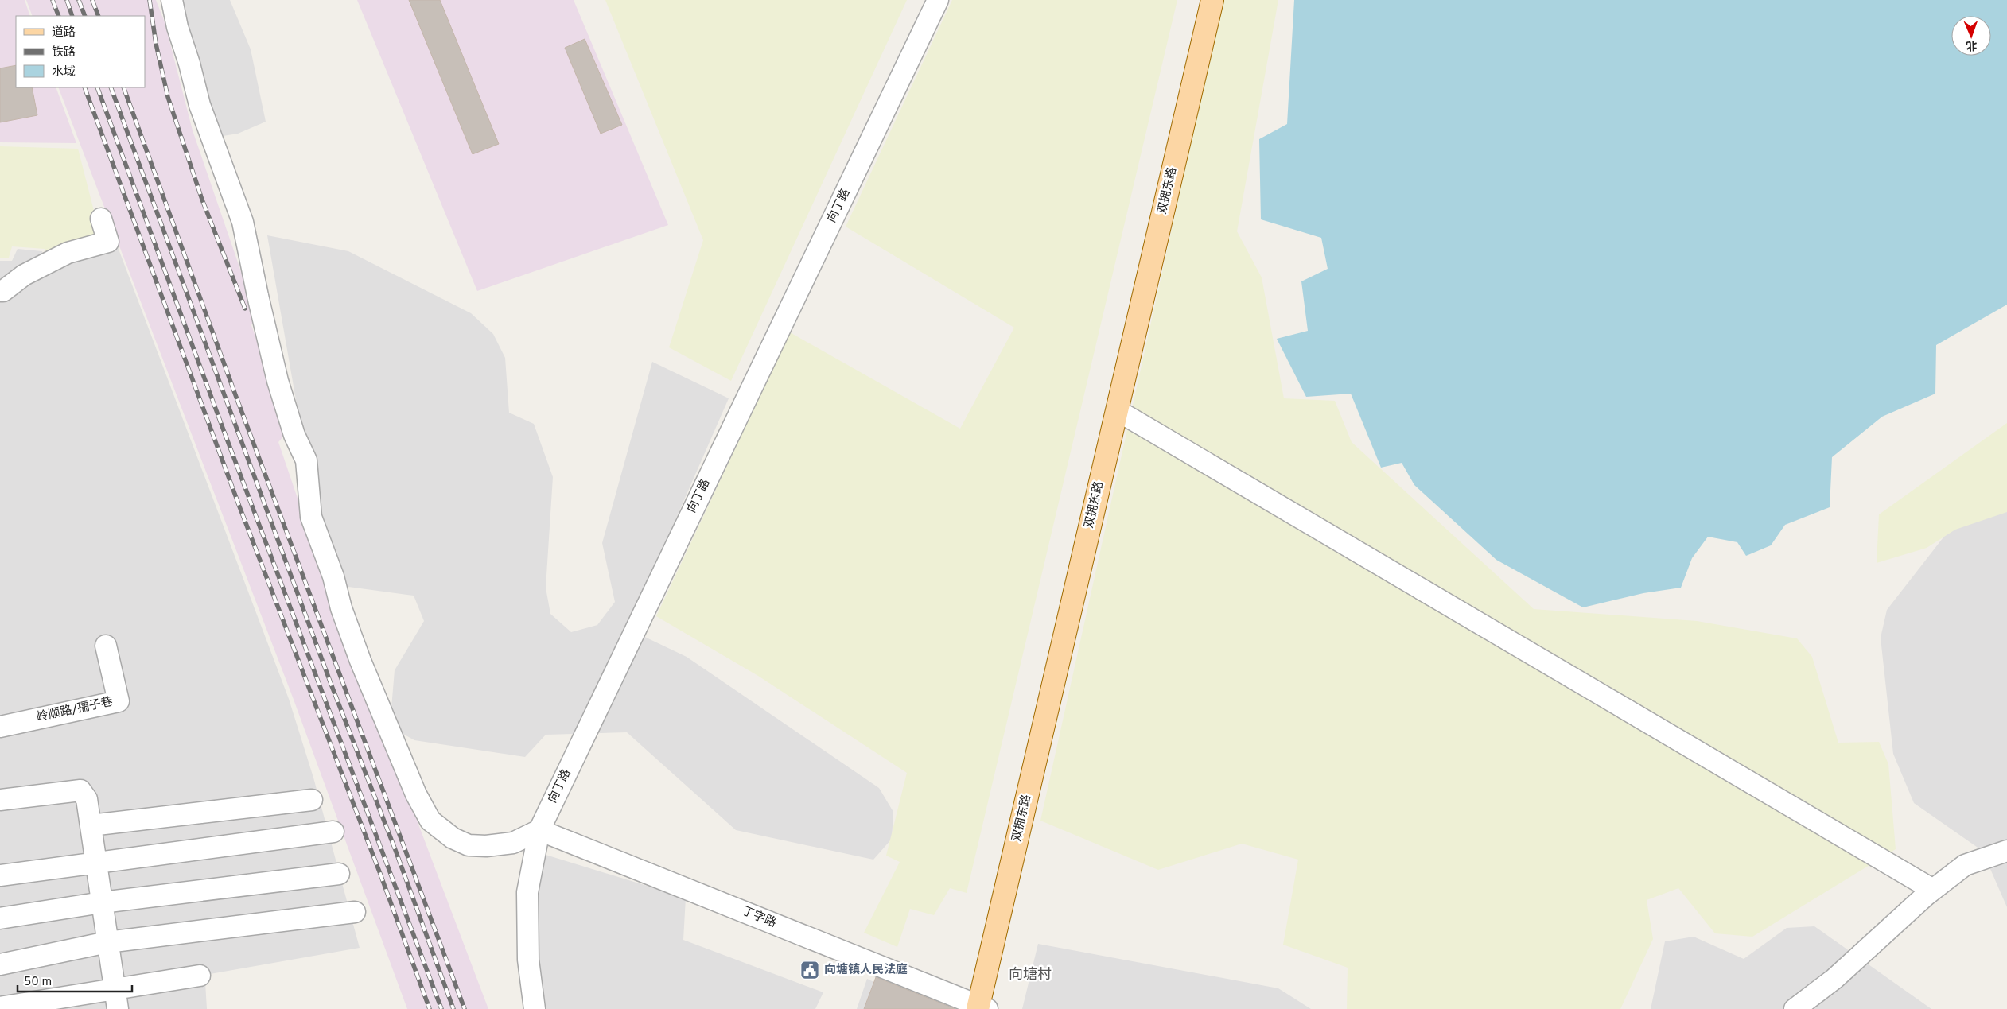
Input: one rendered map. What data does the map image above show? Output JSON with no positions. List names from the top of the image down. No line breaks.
{"streets":{"main road":["双拥东路"],"street":["向丁路","岭顺路/孺子巷","丁字路"]},"crossings":[["双拥东路","丁字路"],["向丁路","丁字路"]],"districts":["向塘村"],"places":{"public building":["向塘镇人民法庭"]},"legend":["道路","铁路","水域"],"scale_bar":"50 m","north":"bottom"}
